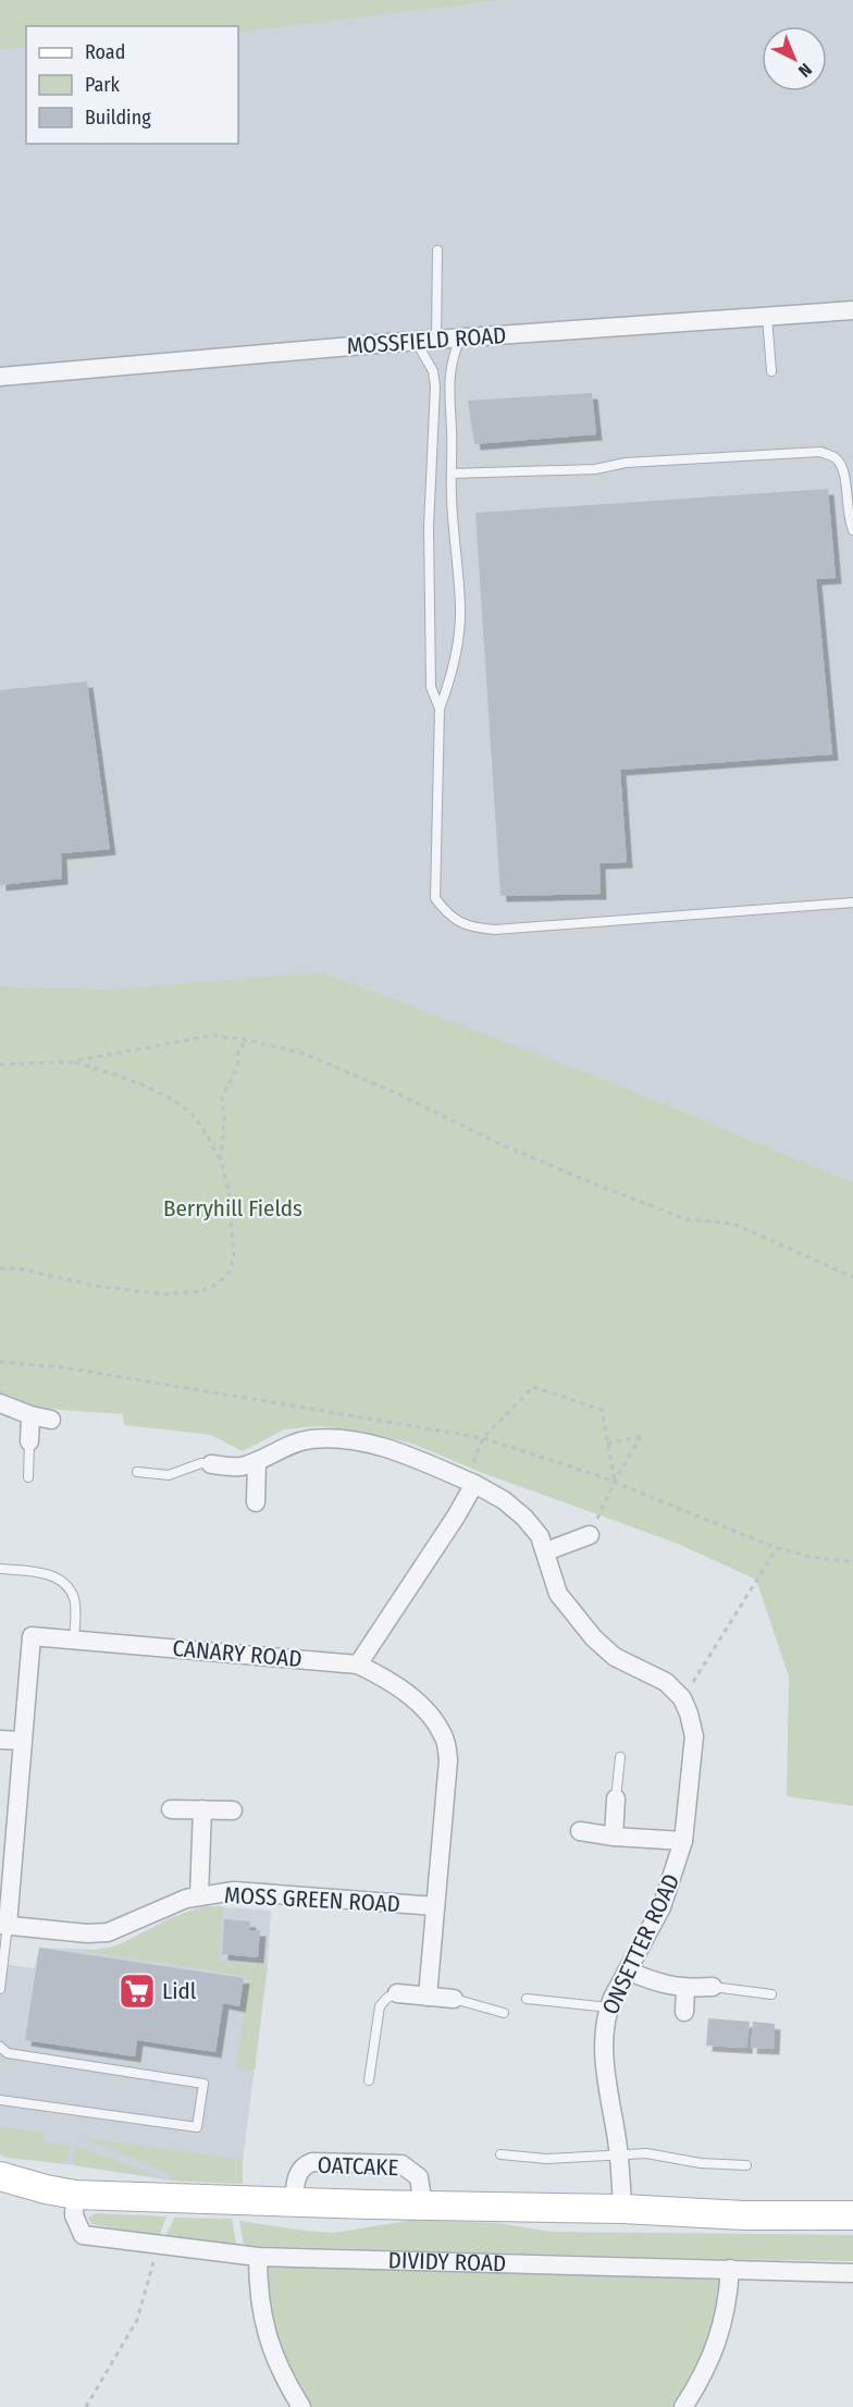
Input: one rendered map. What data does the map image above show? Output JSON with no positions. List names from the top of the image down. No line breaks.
{"streets":{"street":["MOSSFIELD ROAD","CANARY ROAD","MOSS GREEN ROAD","ONSETTER ROAD","OATCAKE","DIVIDY ROAD"]},"crossings":[["CANARY ROAD","MOSS GREEN ROAD"]],"parks":["Berryhill Fields"],"places":{"supermarket":["Lidl"]},"legend":["Road","Park","Building"],"north":"bottom right"}
